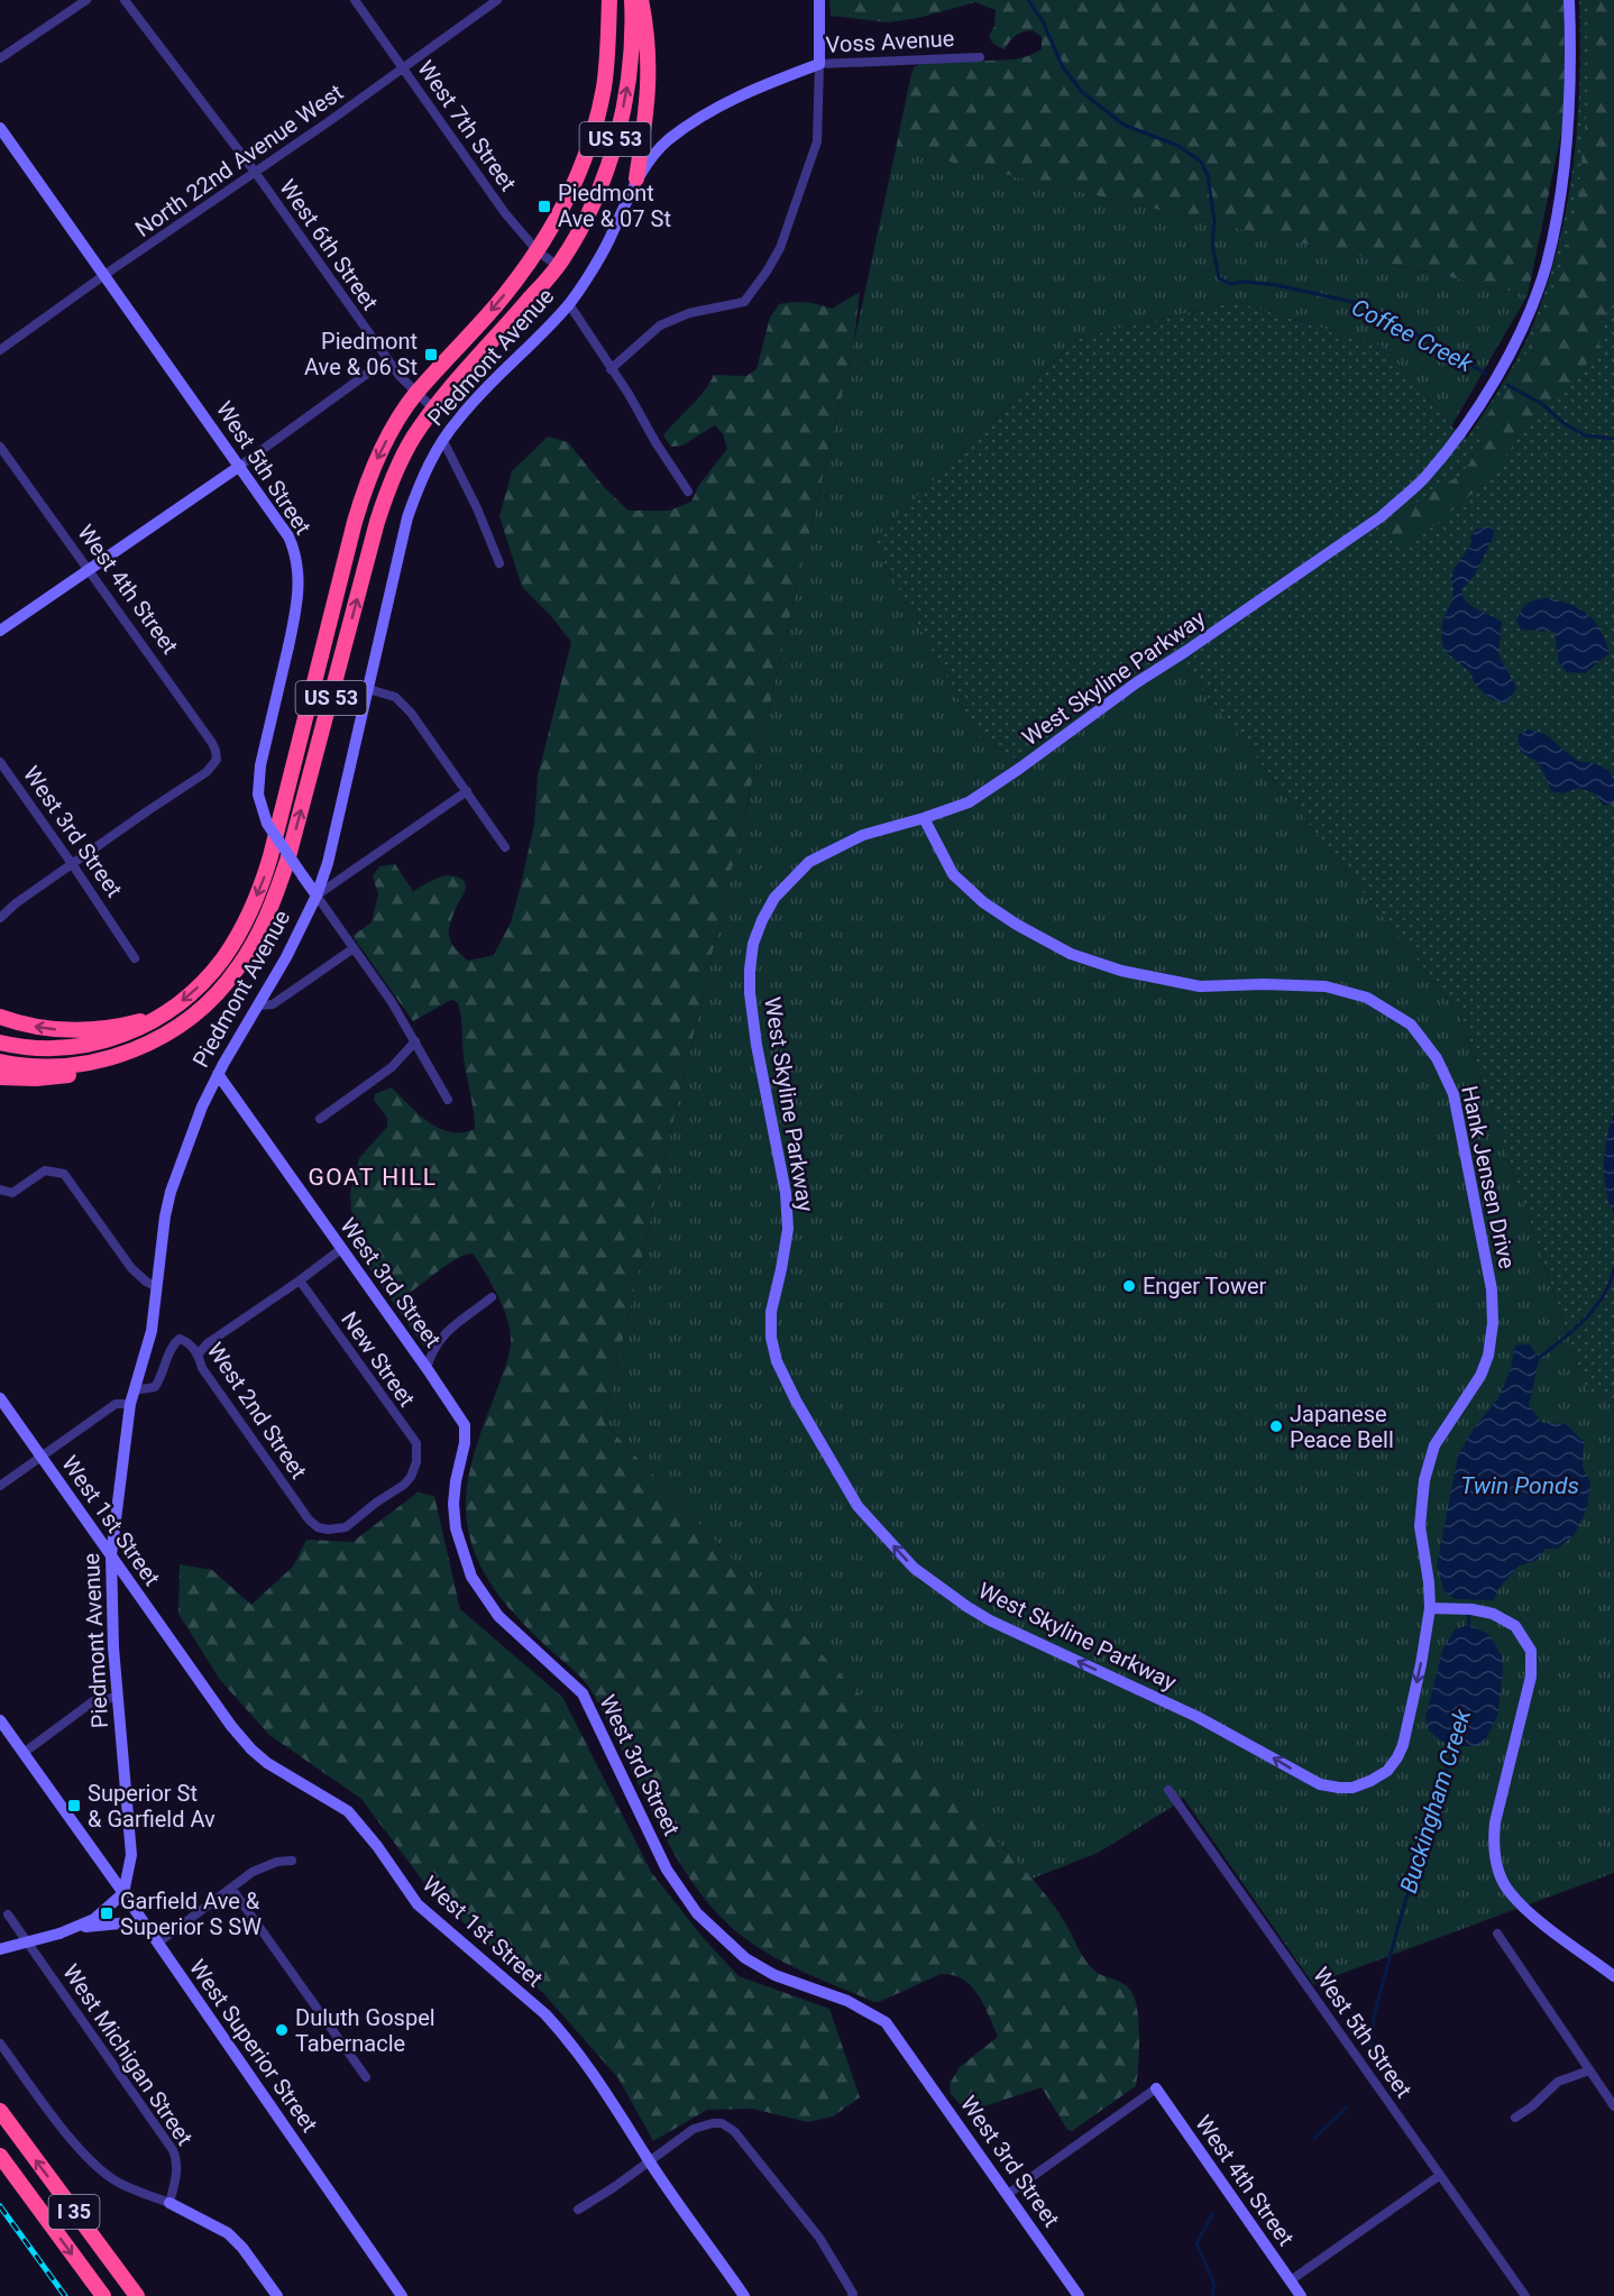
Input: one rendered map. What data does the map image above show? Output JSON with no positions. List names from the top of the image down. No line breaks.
{"streets":{"highway":["US 53","Piedmont Avenue","I 35"],"street":["Voss Avenue","West 7th Street","North 22nd Avenue West","West 6th Street","West 5th Street","West 4th Street","West Skyline Parkway","West 3rd Street","Hank Jensen Drive","New Street","West 2nd Street","West 1st Street","West Superior Street","West Michigan Street"]},"crossings":[["Voss Avenue","Piedmont Avenue"],["West 7th Street","North 22nd Avenue West"],["West 7th Street","Piedmont Avenue"],["North 22nd Avenue West","West 6th Street"],["North 22nd Avenue West","West 5th Street"],["West 6th Street","Piedmont Avenue"],["Piedmont Avenue","West 5th Street"],["Piedmont Avenue","West 3rd Street"],["Piedmont Avenue","West 2nd Street"],["Piedmont Avenue","West 1st Street"],["Piedmont Avenue","West Superior Street"],["West 4th Street","West 3rd Street"],["West Skyline Parkway","Hank Jensen Drive"],["New Street","West 2nd Street"]],"districts":["GOAT HILL"],"water":["Coffee Creek","Twin Ponds","Buckingham Creek"],"places":{"transit":["Piedmont Ave & 07 St","Piedmont Ave & 06 St","Superior St & Garfield Av","Garfield Ave & Superior S SW"],"other":["Enger Tower","Japanese Peace Bell","Duluth Gospel Tabernacle"]}}
